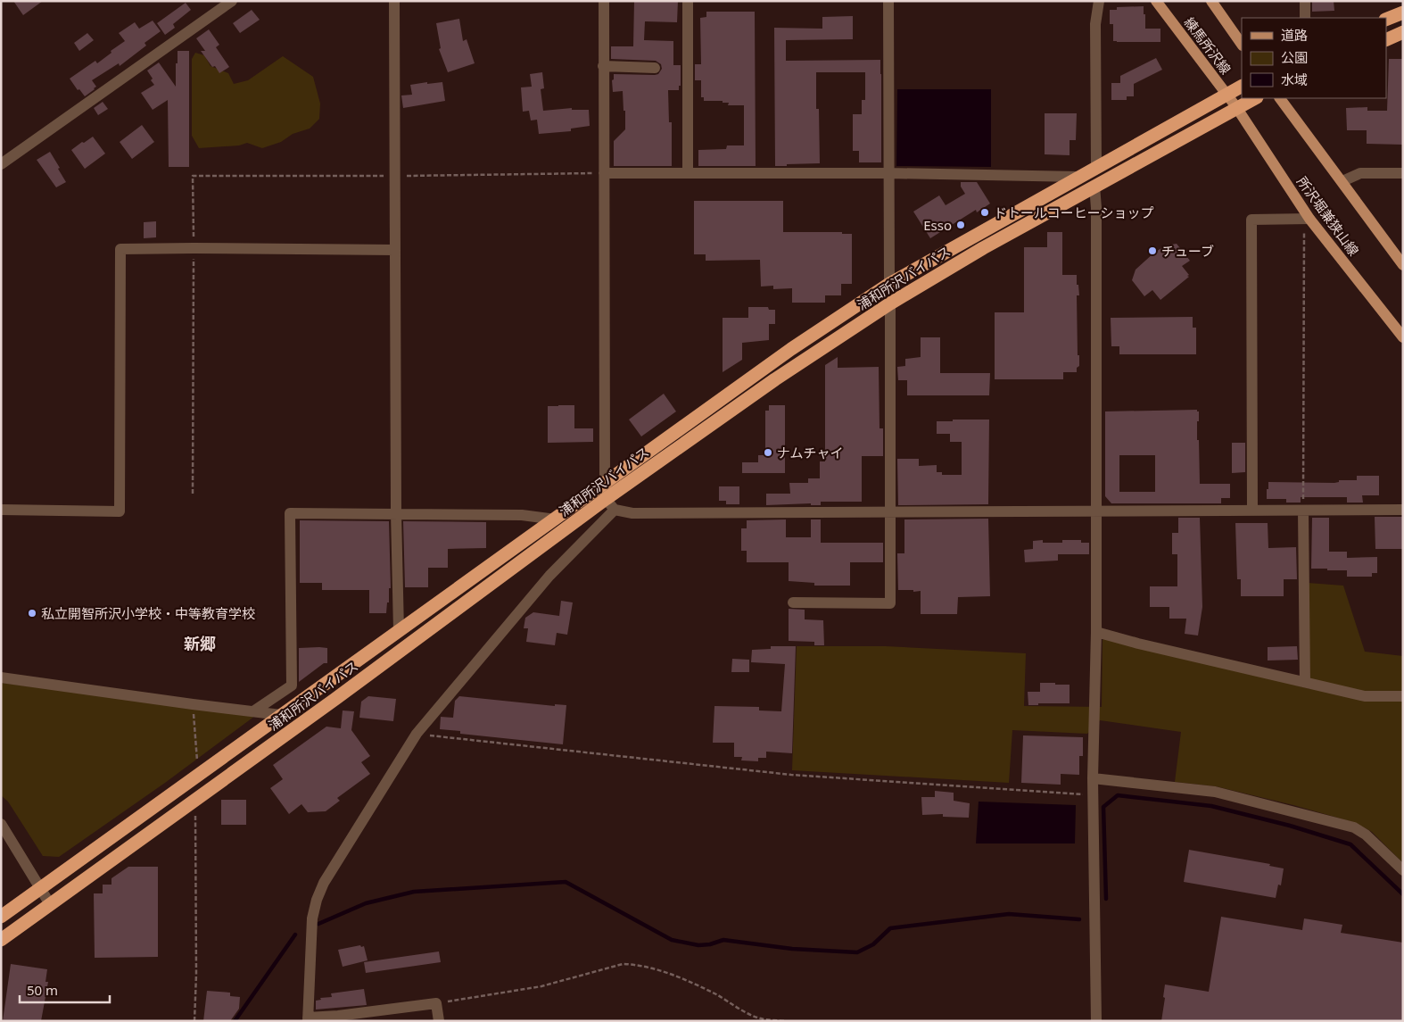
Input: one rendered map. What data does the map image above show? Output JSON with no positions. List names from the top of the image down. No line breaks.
{"streets":{"highway":["浦和所沢バイパス"],"main road":["練馬所沢線","所沢堀兼狭山線"]},"crossings":[["練馬所沢線","所沢堀兼狭山線"],["練馬所沢線","浦和所沢バイパス"],["所沢堀兼狭山線","浦和所沢バイパス"]],"districts":["新郷"],"places":["ドトールコーヒーショップ","Esso","チューブ","ナムチャイ","私立開智所沢小学校・中等教育学校"],"legend":["道路","公園","水域"],"scale_bar":"50 m"}
